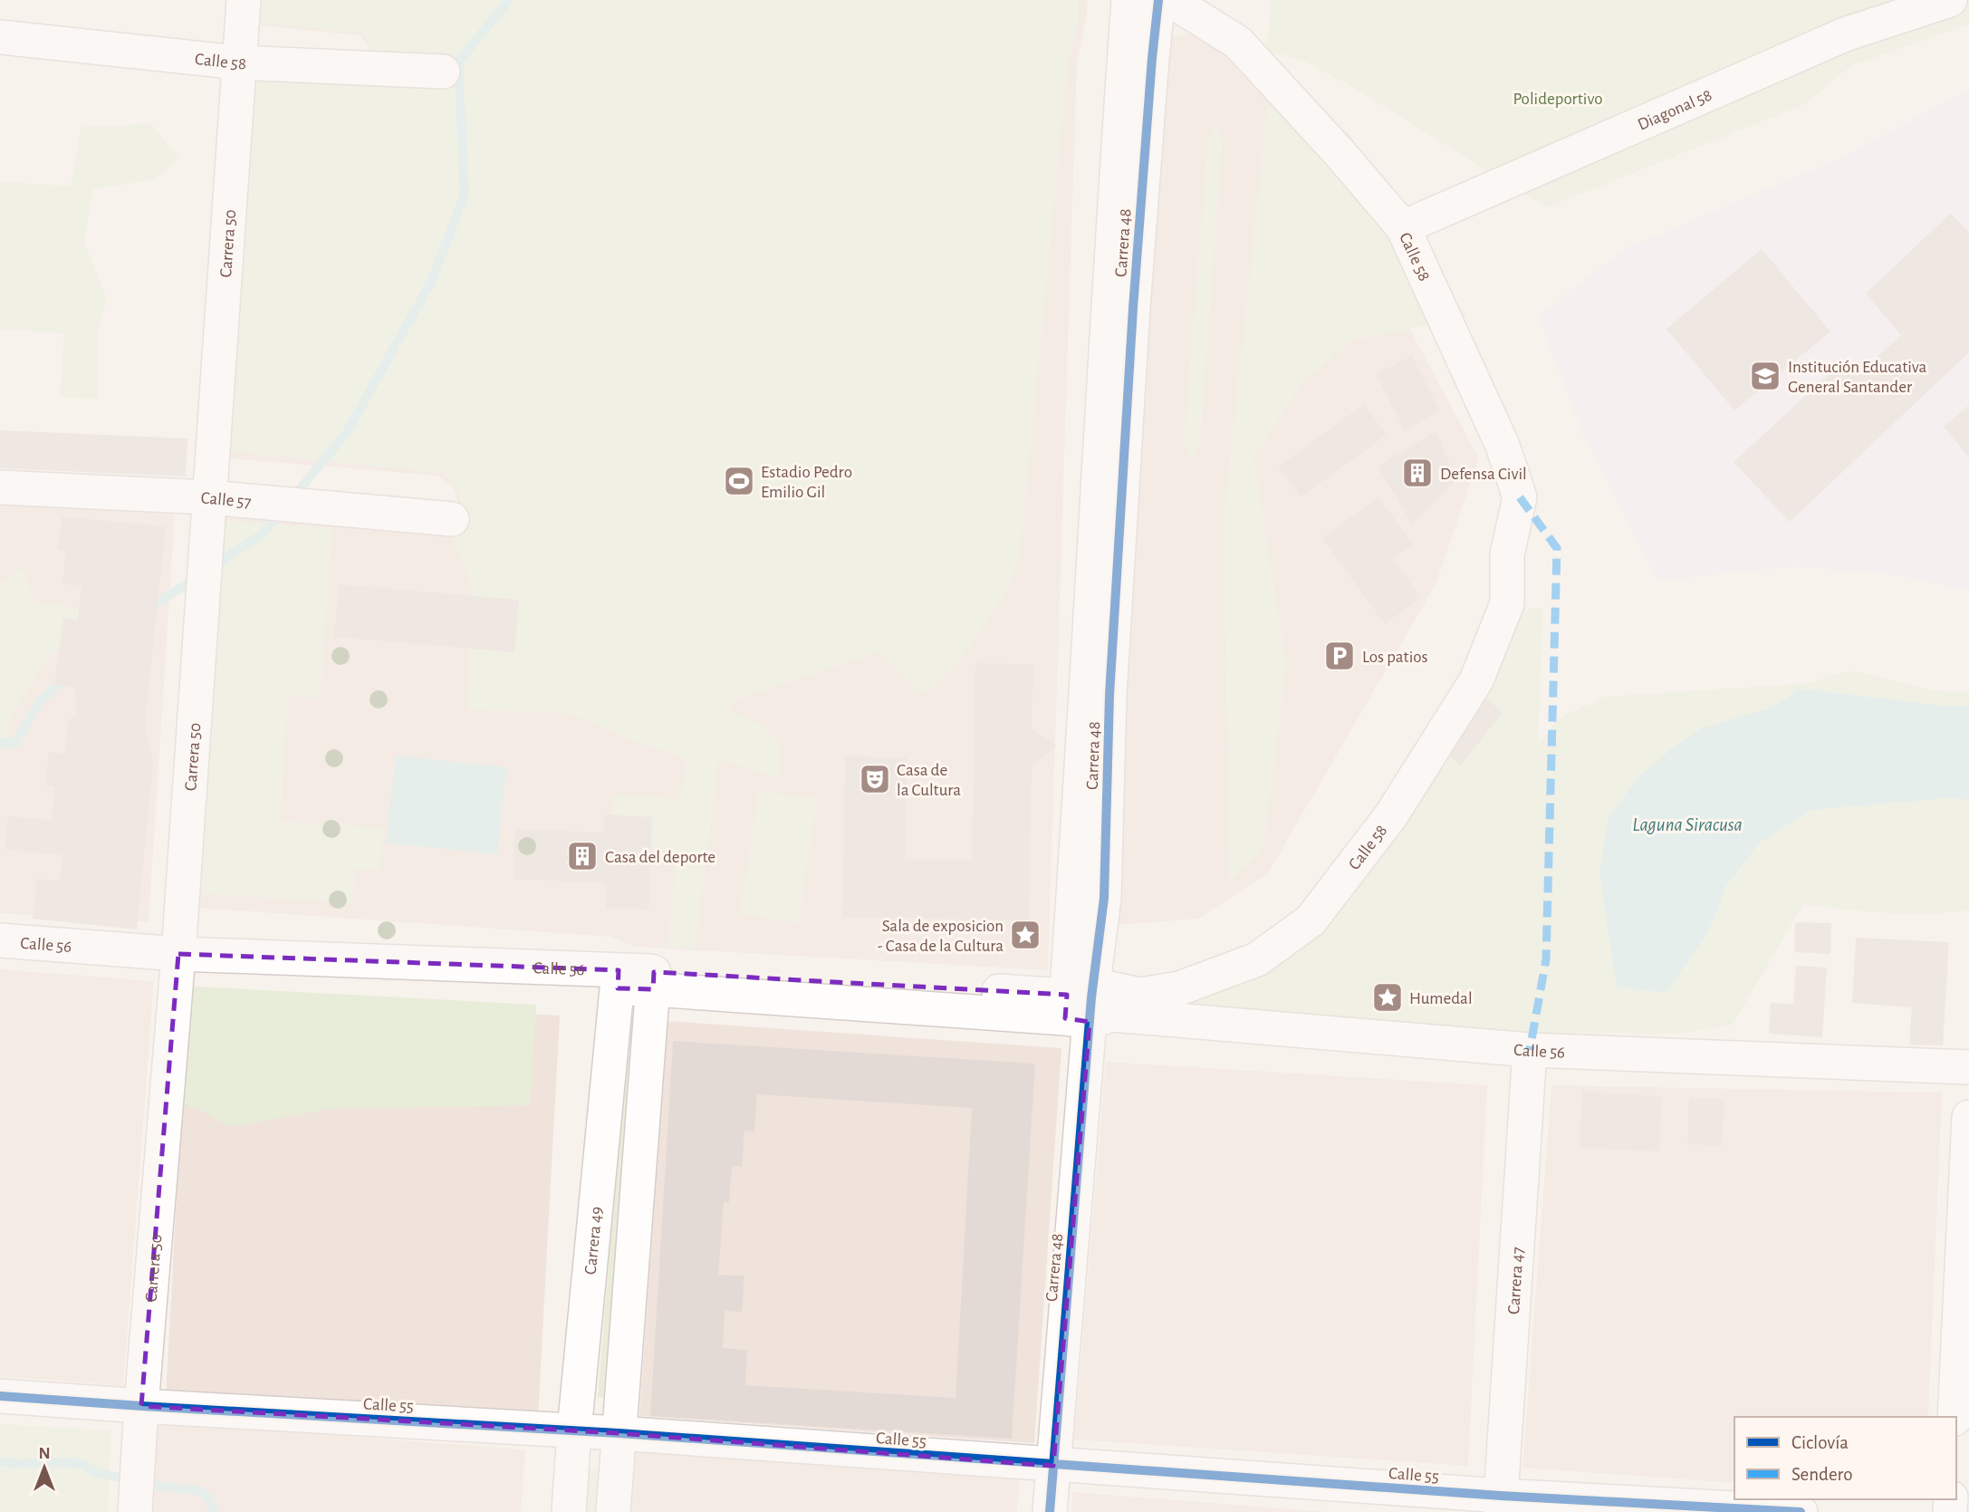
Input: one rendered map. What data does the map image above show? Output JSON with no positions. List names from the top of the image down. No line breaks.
{"streets":{"street":["Calle 58","Diagonal 58","Carrera 48","Carrera 50","Calle 57","Calle 56","Carrera 49","Carrera 47","Calle 55"]},"crossings":[["Calle 58","Diagonal 58"],["Calle 58","Carrera 48"],["Calle 58","Carrera 50"],["Calle 58","Calle 56"],["Carrera 48","Calle 56"],["Carrera 48","Calle 55"],["Carrera 50","Calle 57"],["Carrera 50","Calle 56"],["Carrera 50","Calle 55"],["Calle 56","Carrera 49"],["Calle 56","Carrera 47"],["Carrera 49","Calle 55"],["Carrera 47","Calle 55"]],"water":["Laguna Siracusa"],"parks":["Polideportivo"],"places":{"school or university":["Institución Educativa General Santander"],"building":["Defensa Civil","Casa del deporte"],"sports":["Estadio Pedro Emilio Gil"],"parking":["Los patios"],"theatre":["Casa de la Cultura"],"place":["Sala de exposicion - Casa de la Cultura","Humedal"]},"legend":["Ciclovía","Sendero"],"north":"top"}
